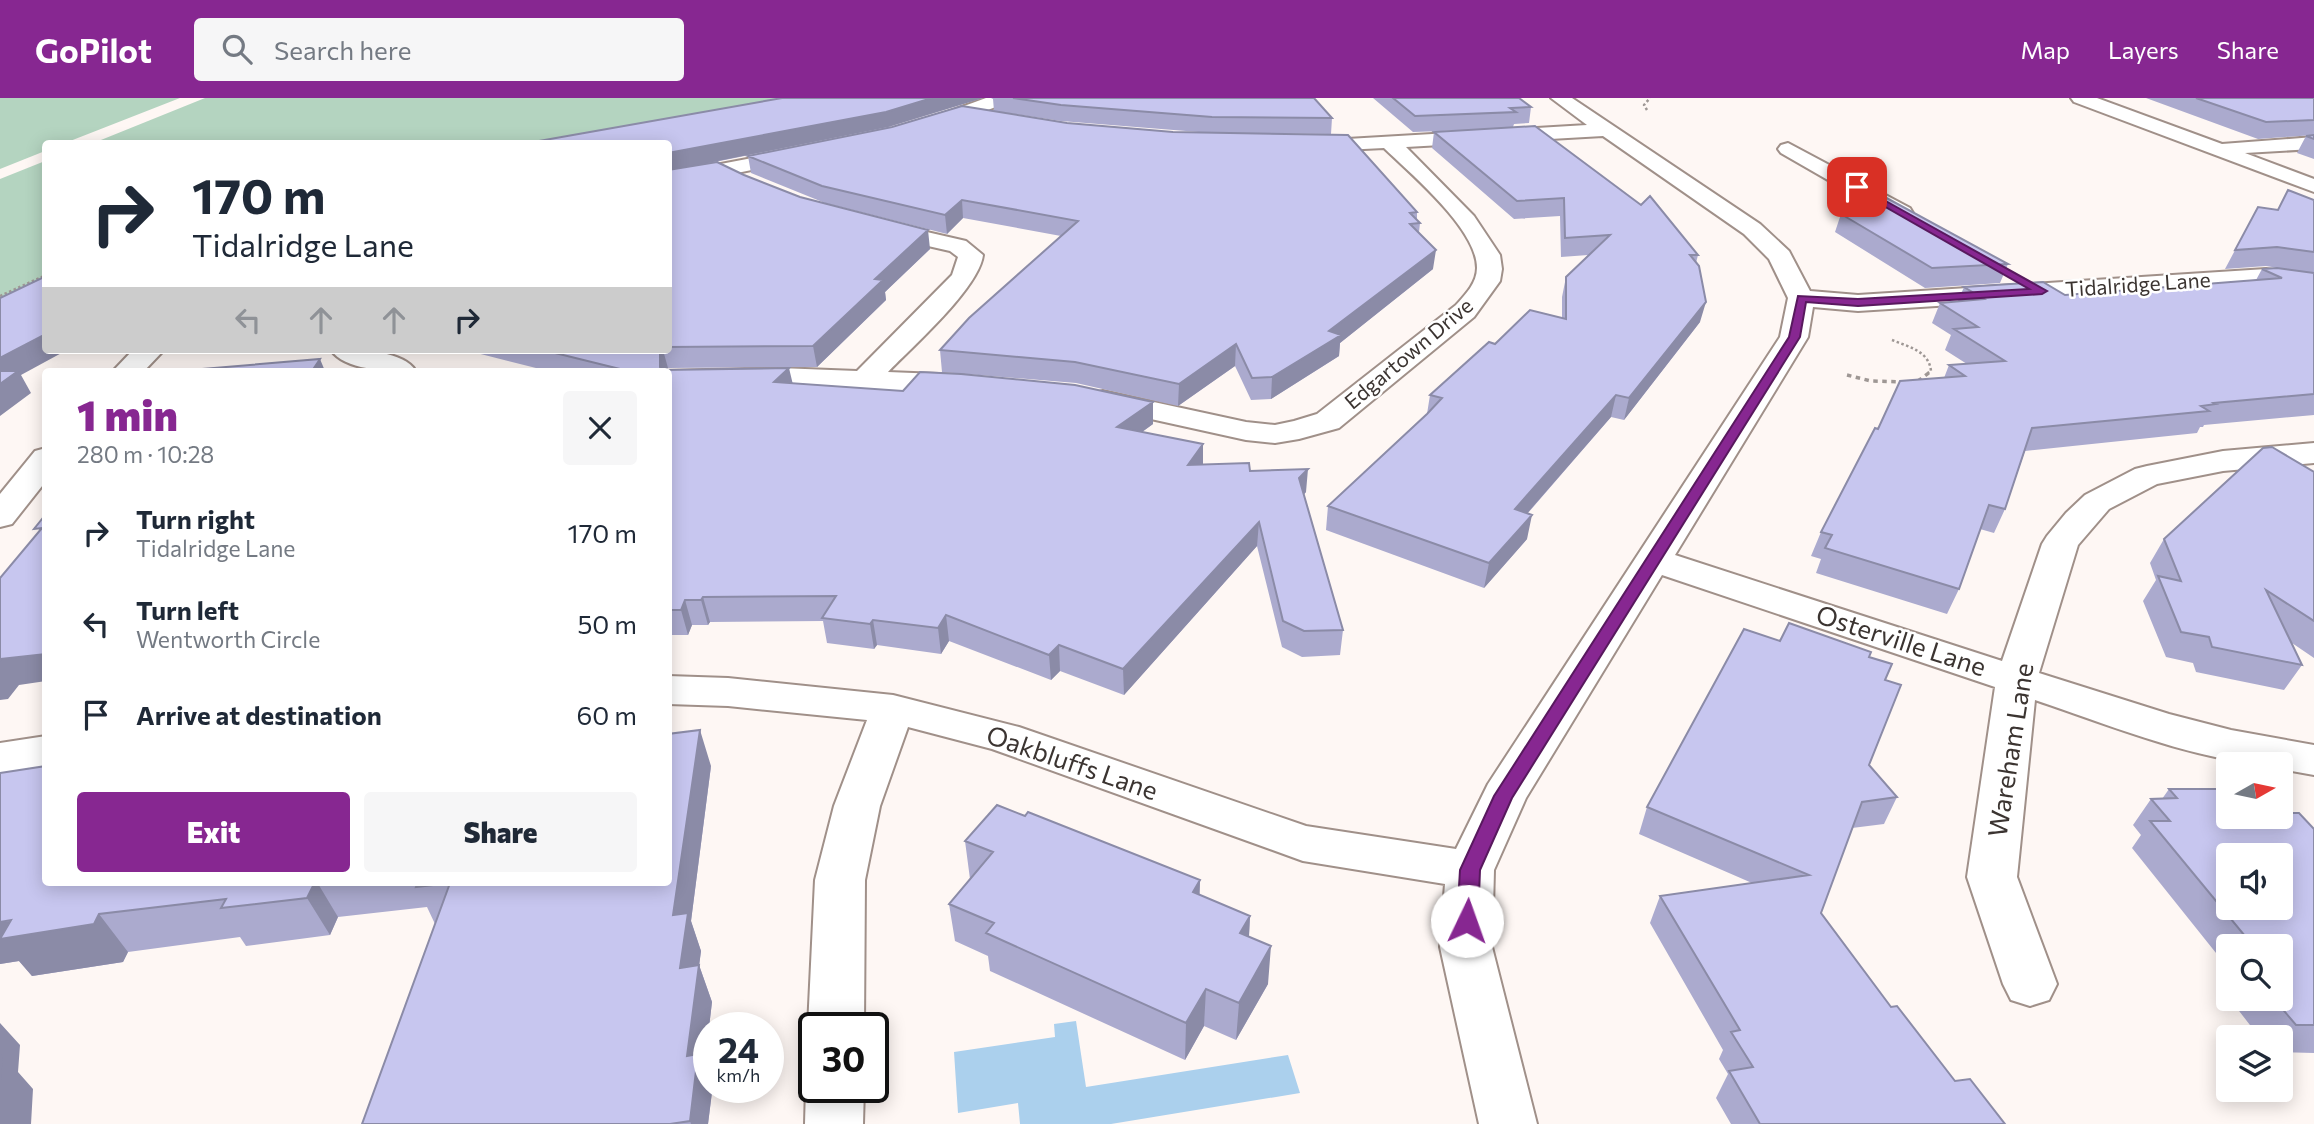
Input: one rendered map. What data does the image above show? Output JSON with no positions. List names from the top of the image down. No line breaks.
{"streets":{"street":["Tidalridge Lane","Edgartown Drive","Osterville Lane","Wareham Lane","Oakbluffs Lane"]},"crossings":[["Osterville Lane","Wareham Lane"]],"north":"right","page":{"header":"GoPilot","search":"Search here","nav":["Map","Layers","Share"],"turn":["170 m","Tidalridge Lane"],"heading":["1 min","280 m · 10:28"],"list":[{"name":"Turn right","note":"Tidalridge Lane","value":"170 m"},{"name":"Turn left","note":"Wentworth Circle","value":"50 m"},{"name":"Arrive at destination","value":"60 m"}],"buttons":["Exit","Share"],"speed":"24 km/h","limit":"30"}}
